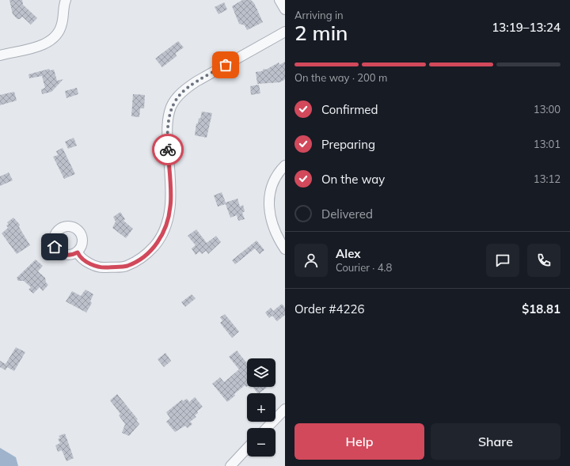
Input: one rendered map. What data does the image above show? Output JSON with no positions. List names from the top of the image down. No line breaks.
{"page":{"heading":["2 min","Arriving in","13:19–13:24"],"panel":["Alex","Courier · 4.8","Order #4226","$18.81"],"bar":"On the way · 200 m","list":[["Confirmed","13:00"],["Preparing","13:01"],["On the way","13:12"],"Delivered"],"map_buttons":["+","−"],"buttons":["Help","Share"]}}
